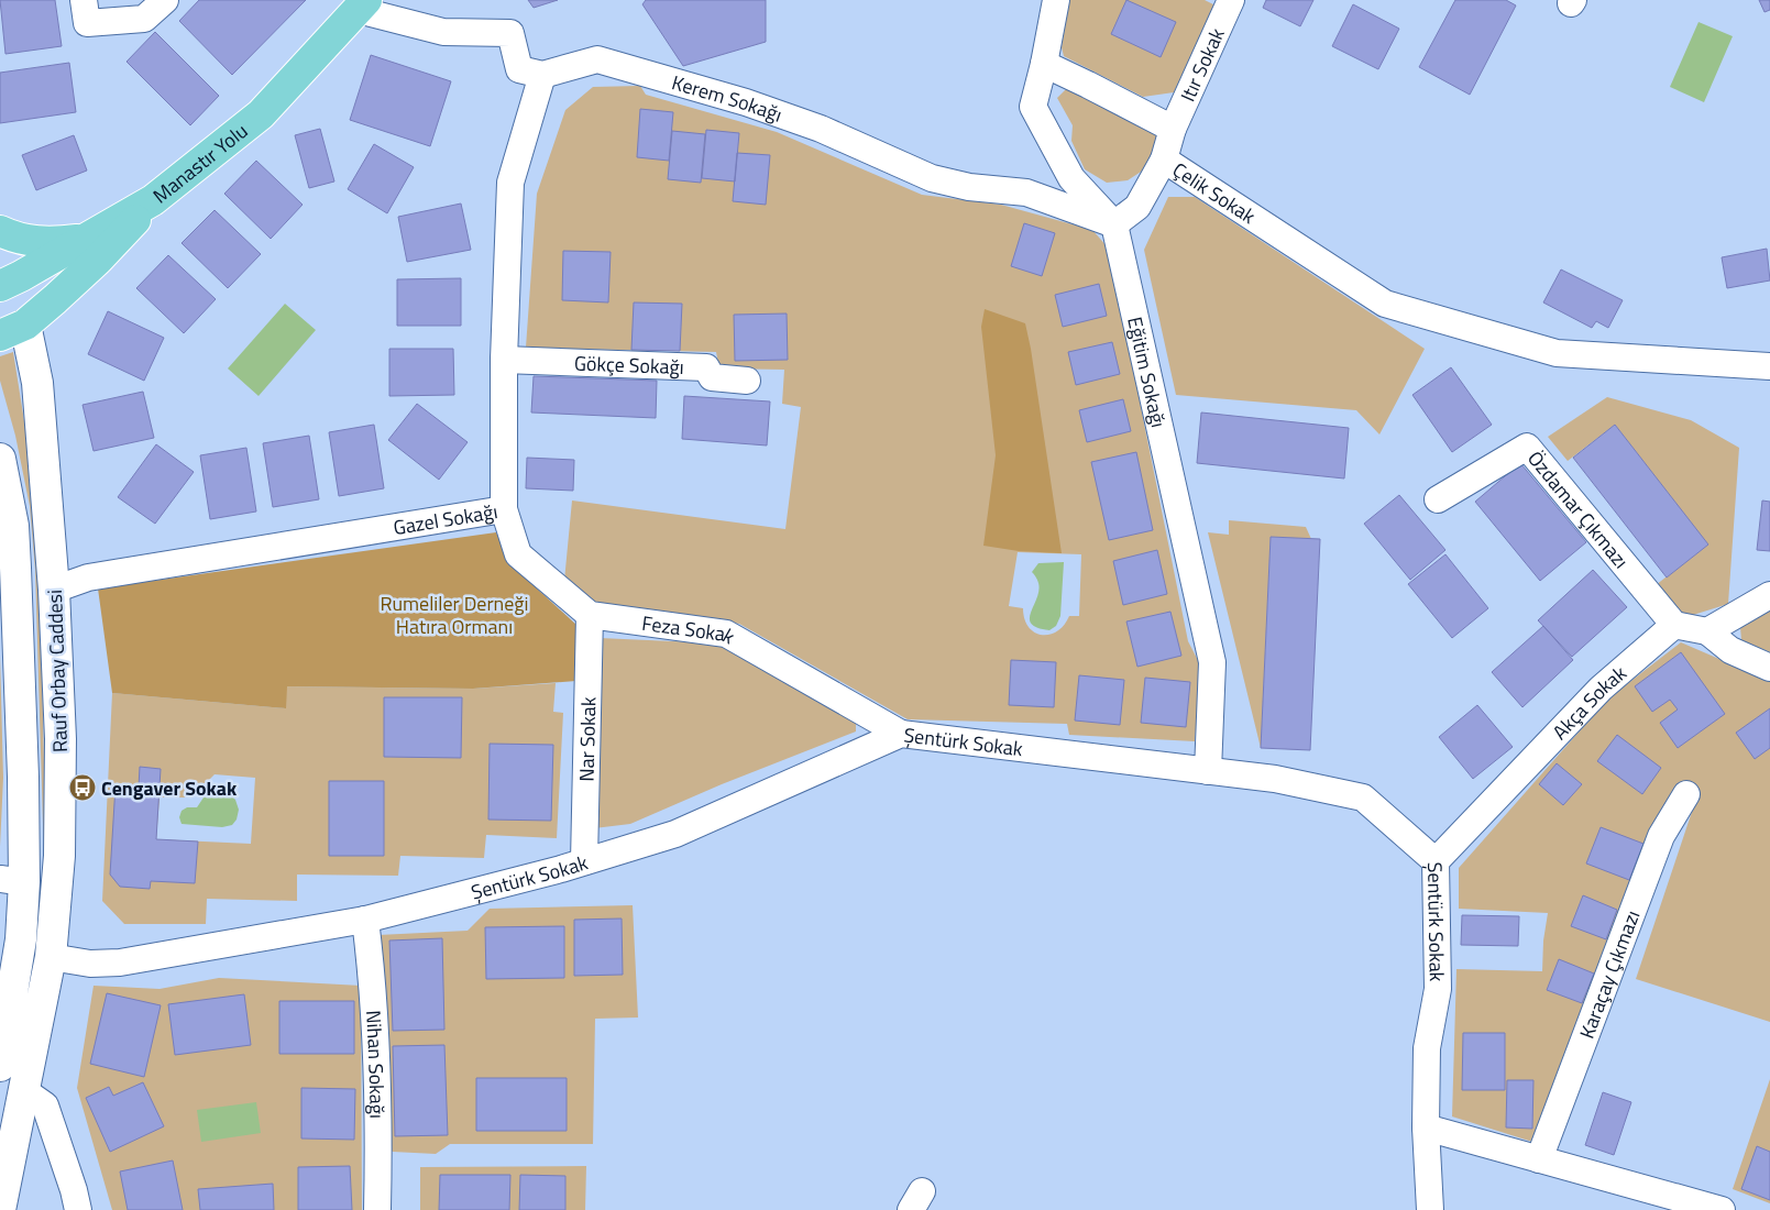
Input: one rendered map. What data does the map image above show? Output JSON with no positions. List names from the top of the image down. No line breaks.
{"streets":{"main road":["Manastır Yolu","Rauf Orbay Caddesi"],"street":["Itır Sokak","Kerem Sokağı","Çelik Sokak","Gökçe Sokağı","Eğitim Sokağı","Özdamar Çıkmazı","Gazel Sokağı","Feza Sokak","Akça Sokak","Nar Sokak","Şentürk Sokak","Karaçay Çıkmazı","Nihan Sokağı"]},"crossings":[["Itır Sokak","Çelik Sokak"],["Kerem Sokağı","Eğitim Sokağı"],["Kerem Sokağı","Gazel Sokağı"],["Manastır Yolu","Rauf Orbay Caddesi"],["Gökçe Sokağı","Gazel Sokağı"],["Eğitim Sokağı","Şentürk Sokak"],["Özdamar Çıkmazı","Akça Sokak"],["Gazel Sokağı","Rauf Orbay Caddesi"],["Feza Sokak","Nar Sokak"],["Feza Sokak","Şentürk Sokak"],["Rauf Orbay Caddesi","Şentürk Sokak"],["Akça Sokak","Şentürk Sokak"],["Nar Sokak","Şentürk Sokak"],["Şentürk Sokak","Nihan Sokağı"]],"parks":["Rumeliler Derneği Hatıra Ormanı"],"places":{"bus stop":["Cengaver Sokak"]}}
